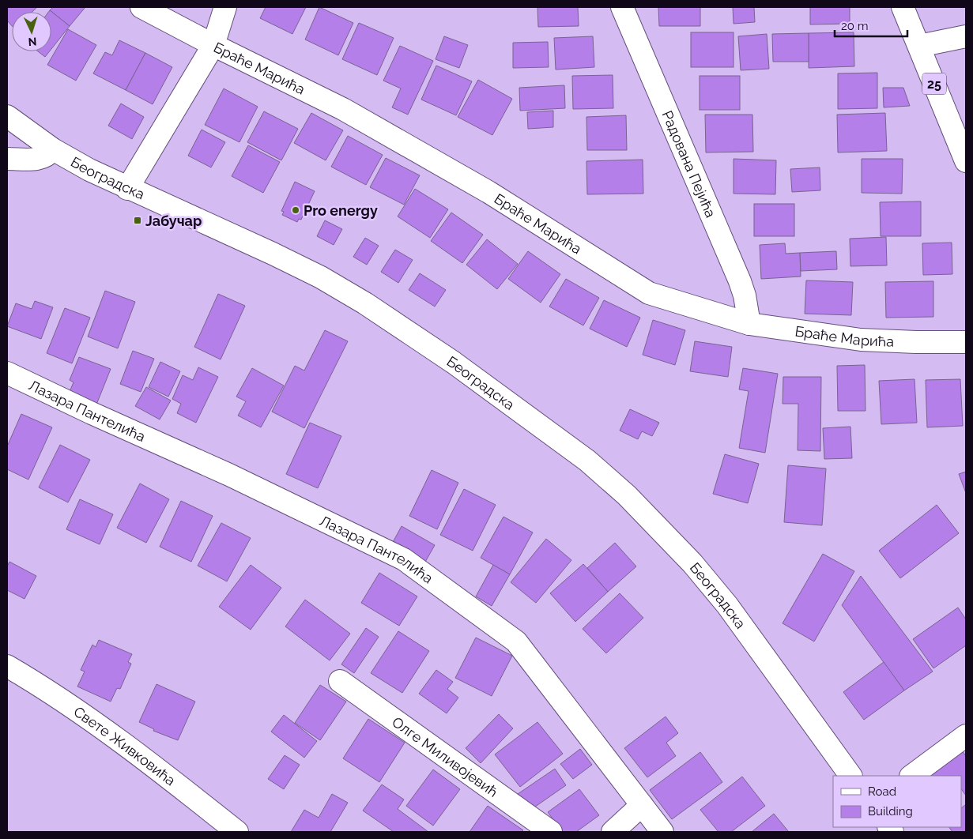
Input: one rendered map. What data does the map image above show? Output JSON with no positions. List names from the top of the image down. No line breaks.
{"streets":{"street":["Браће Марића","25","Радована Пејића","Београдска","Лазара Пантелића","Свете Живковића","Олге Миливојевић"]},"crossings":[["Браће Марића","Радована Пејића"]],"places":{"other":["Pro energy"],"transit":["Јабучар"]},"legend":["Road","Building"],"scale_bar":"20 m","north":"bottom"}
